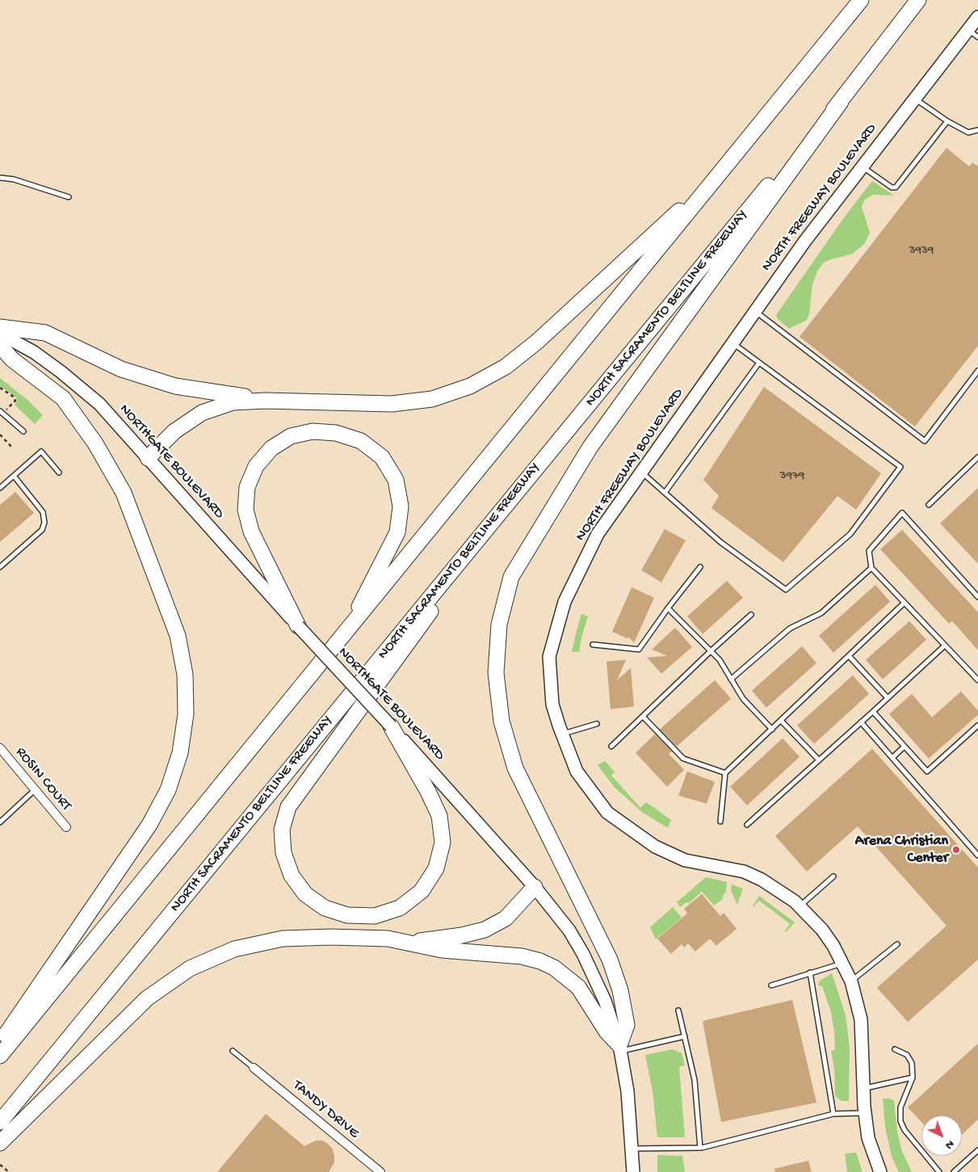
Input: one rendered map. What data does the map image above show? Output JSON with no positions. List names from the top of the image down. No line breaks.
{"streets":{"highway":["NORTH SACRAMENTO BELTLINE FREEWAY"],"street":["NORTH FREEWAY BOULEVARD","NORTHGATE BOULEVARD","ROSIN COURT","TANDY DRIVE"]},"places":["Arena Christian Center"],"house_numbers":["3939","3979"],"north":"bottom right"}
